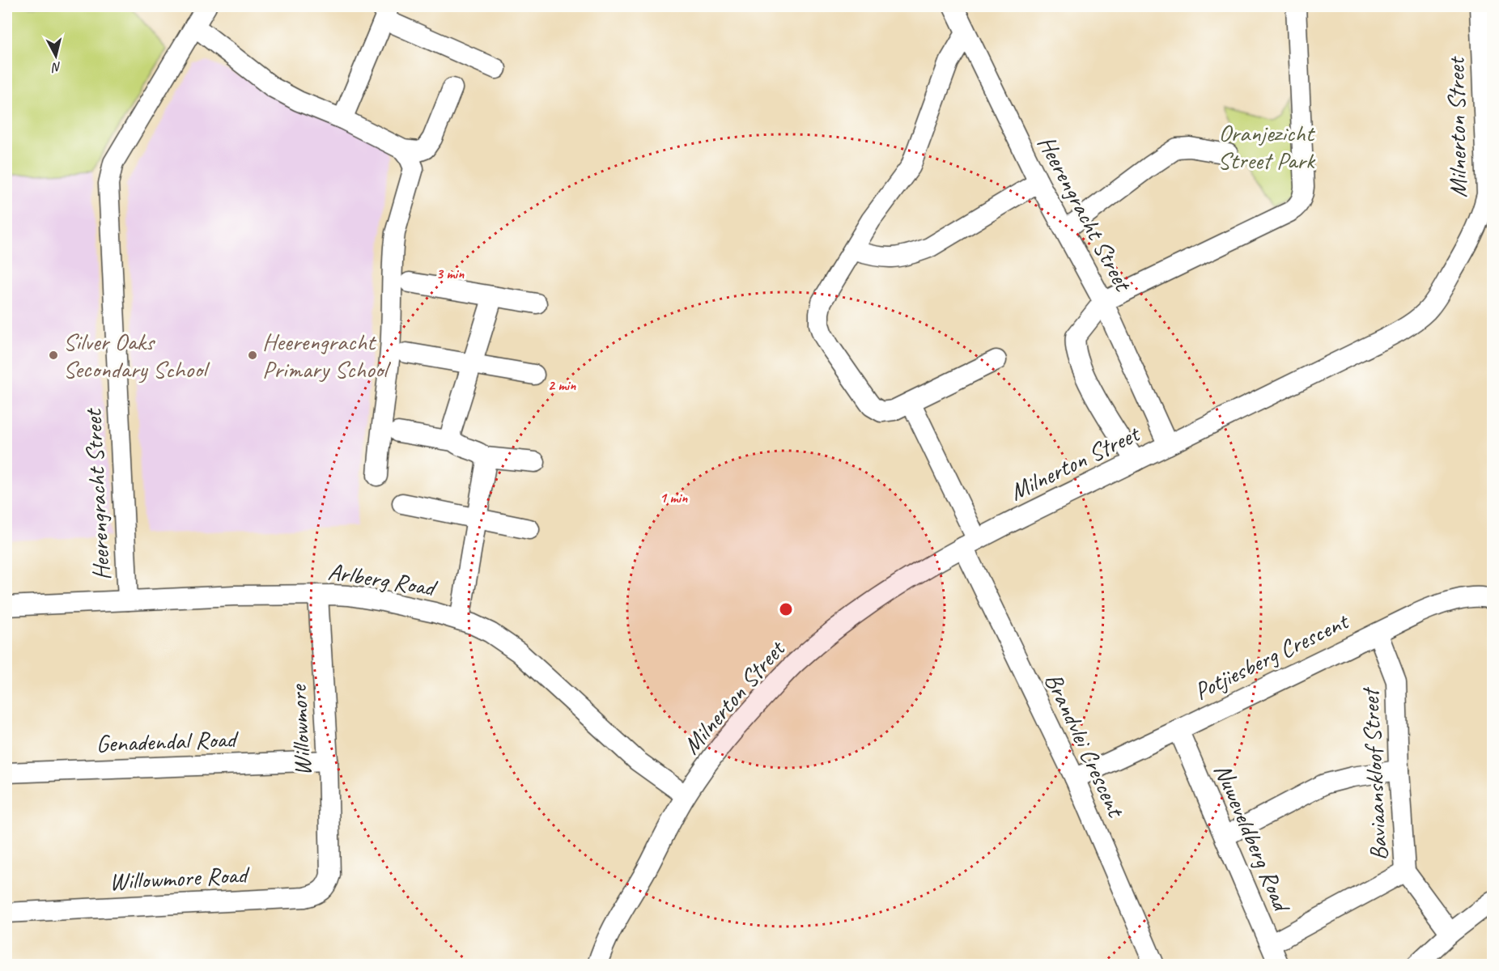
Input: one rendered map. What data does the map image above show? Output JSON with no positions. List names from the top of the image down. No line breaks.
{"streets":{"street":["Milnerton Street","Heerengracht Street","Arlberg Road","Potjiesberg Crescent","Willowmore","Genadendal Road","Brandvlei Crescent","Baviaanskloof Street","Nuweveldberg Road","Willowmore Road"]},"crossings":[["Milnerton Street","Heerengracht Street"],["Milnerton Street","Arlberg Road"],["Milnerton Street","Brandvlei Crescent"],["Heerengracht Street","Arlberg Road"],["Arlberg Road","Willowmore"],["Potjiesberg Crescent","Brandvlei Crescent"],["Potjiesberg Crescent","Baviaanskloof Street"],["Potjiesberg Crescent","Nuweveldberg Road"],["Willowmore","Genadendal Road"],["Willowmore","Willowmore Road"]],"parks":["Oranjezicht Street Park"],"places":["Silver Oaks Secondary School","Heerengracht Primary School"],"north":"bottom","rings":["3 min","2 min","1 min"]}
